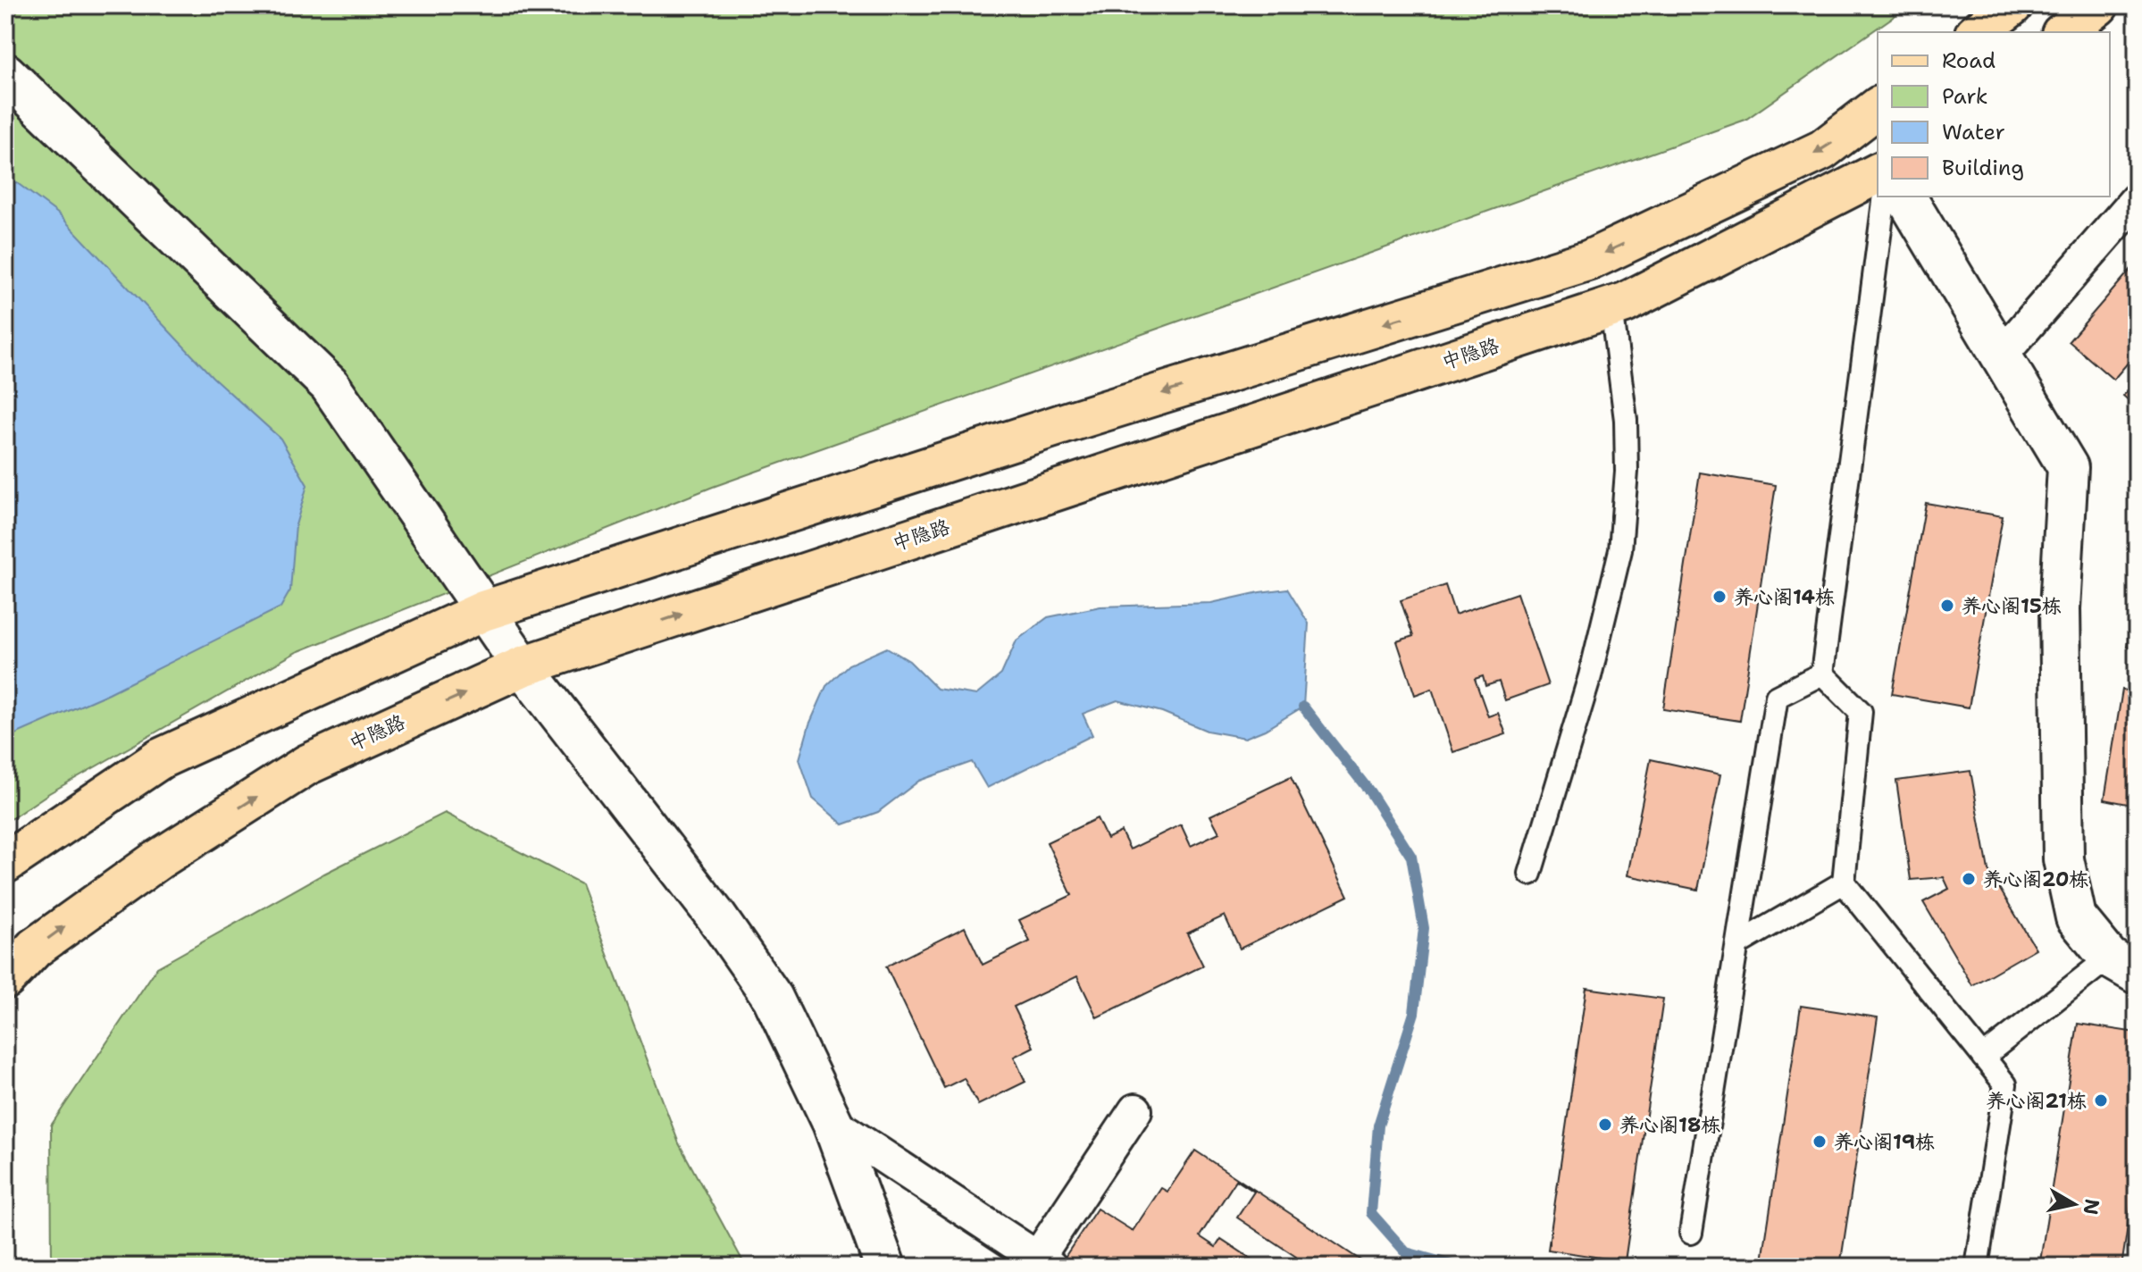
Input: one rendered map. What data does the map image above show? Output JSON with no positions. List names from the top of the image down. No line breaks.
{"streets":{"main road":["中隐路"]},"places":["养心阁14栋","养心阁15栋","养心阁20栋","养心阁21栋","养心阁18栋","养心阁19栋"],"legend":["Road","Park","Water","Building"],"north":"right"}
